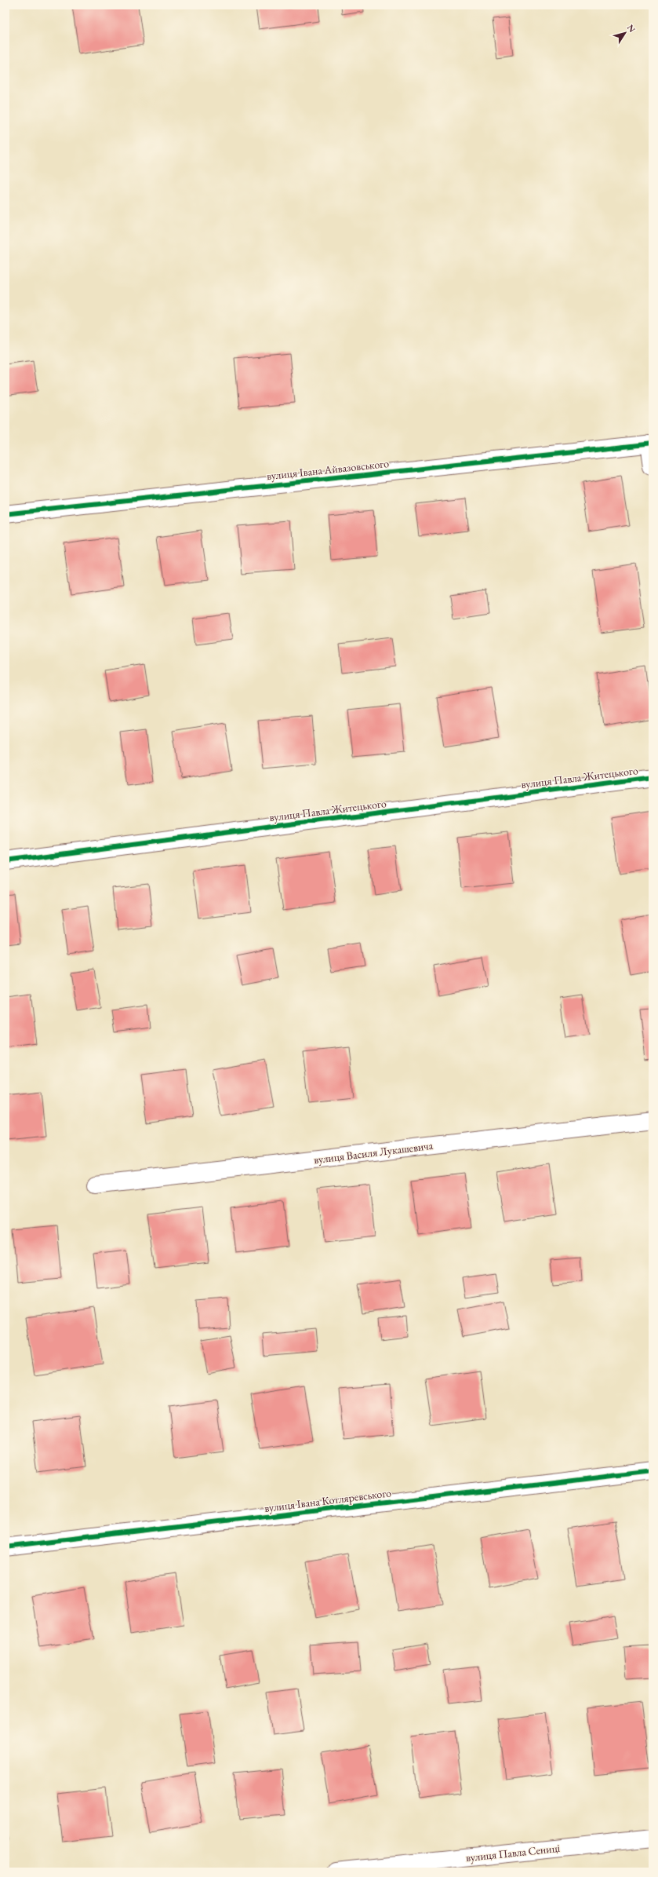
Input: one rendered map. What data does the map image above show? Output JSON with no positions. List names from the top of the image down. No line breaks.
{"streets":{"street":["вулиця Івана Айвазовського","вулиця Павла Житецького","вулиця Василя Лукашевича","вулиця Івана Котляревського","вулиця Павла Сениці"]},"north":"top right"}
